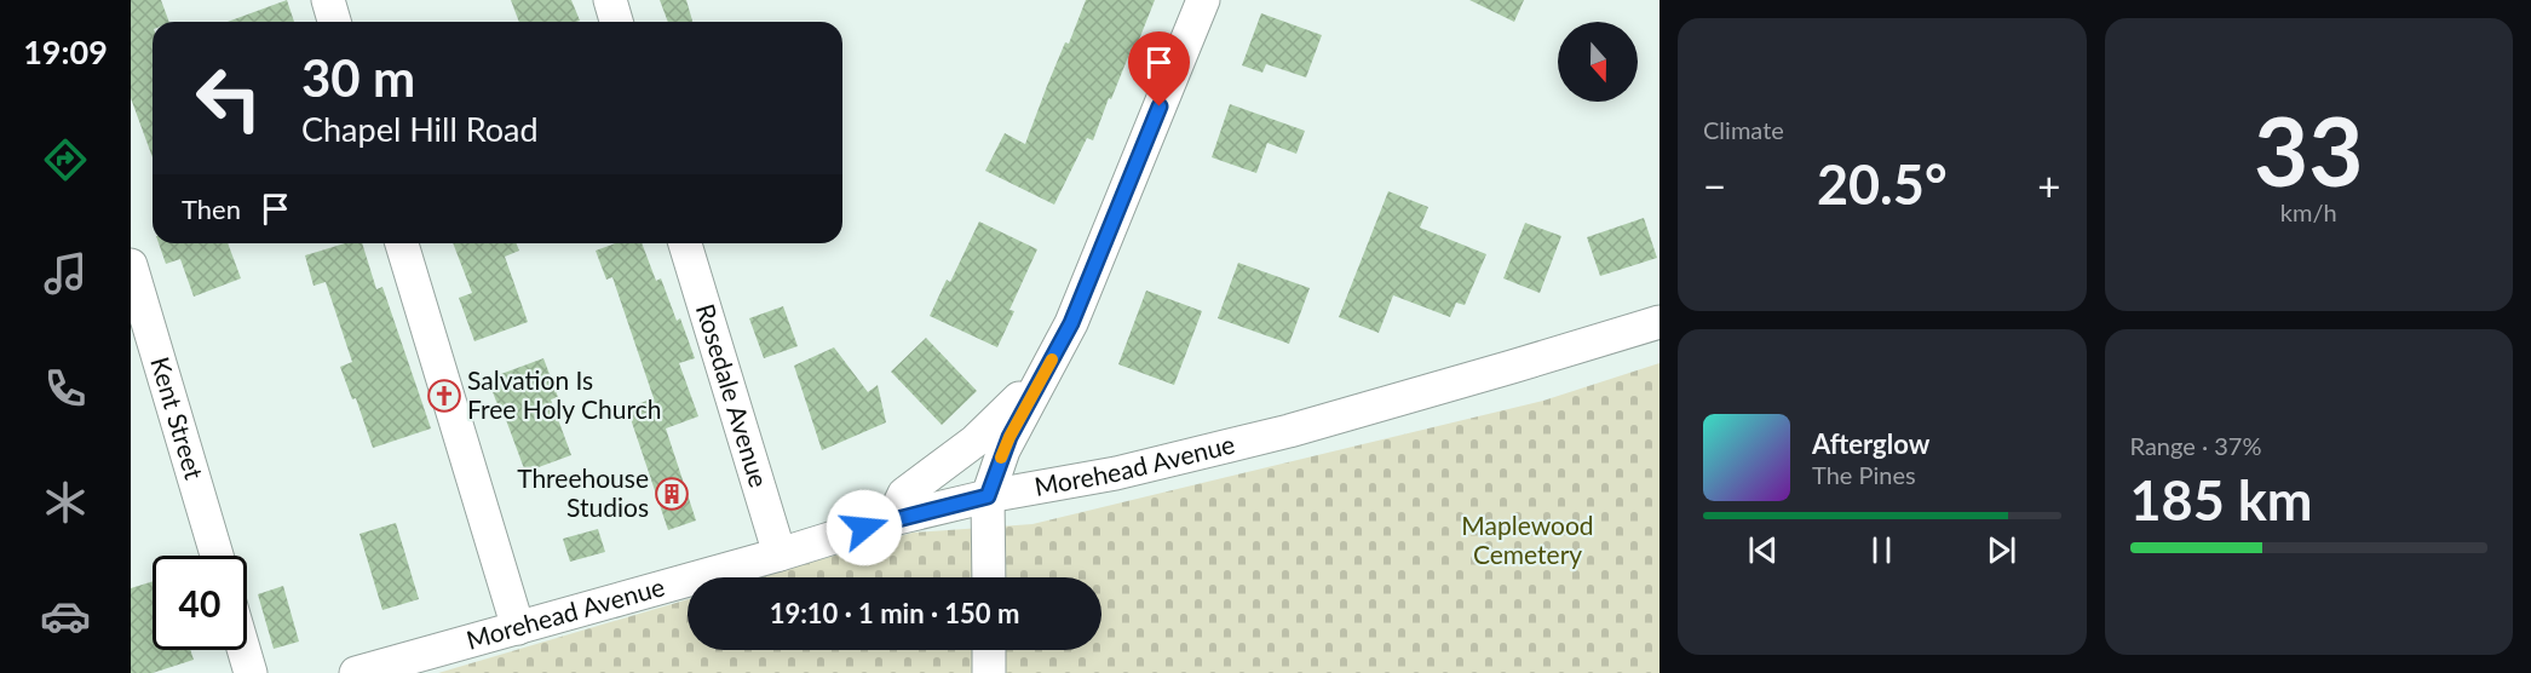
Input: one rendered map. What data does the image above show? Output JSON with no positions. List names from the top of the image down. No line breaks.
{"streets":{"street":["Rosedale Avenue","Kent Street","Morehead Avenue"]},"crossings":[["Rosedale Avenue","Morehead Avenue"]],"parks":["Maplewood Cemetery"],"places":{"church":["Salvation Is Free Holy Church"],"building":["Threehouse Studios"]},"north":"bottom","page":{"tabs":"19:09","tile":["Climate",["33","km/h"],["Range · 37%","185 km"]],"turn":["30 m","Chapel Hill Road"],"heat":["−","20.5°","+"],"then":"Then","song":["Afterglow","The Pines"],"limit":"40","trip":"19:10 · 1 min · 150 m"}}
